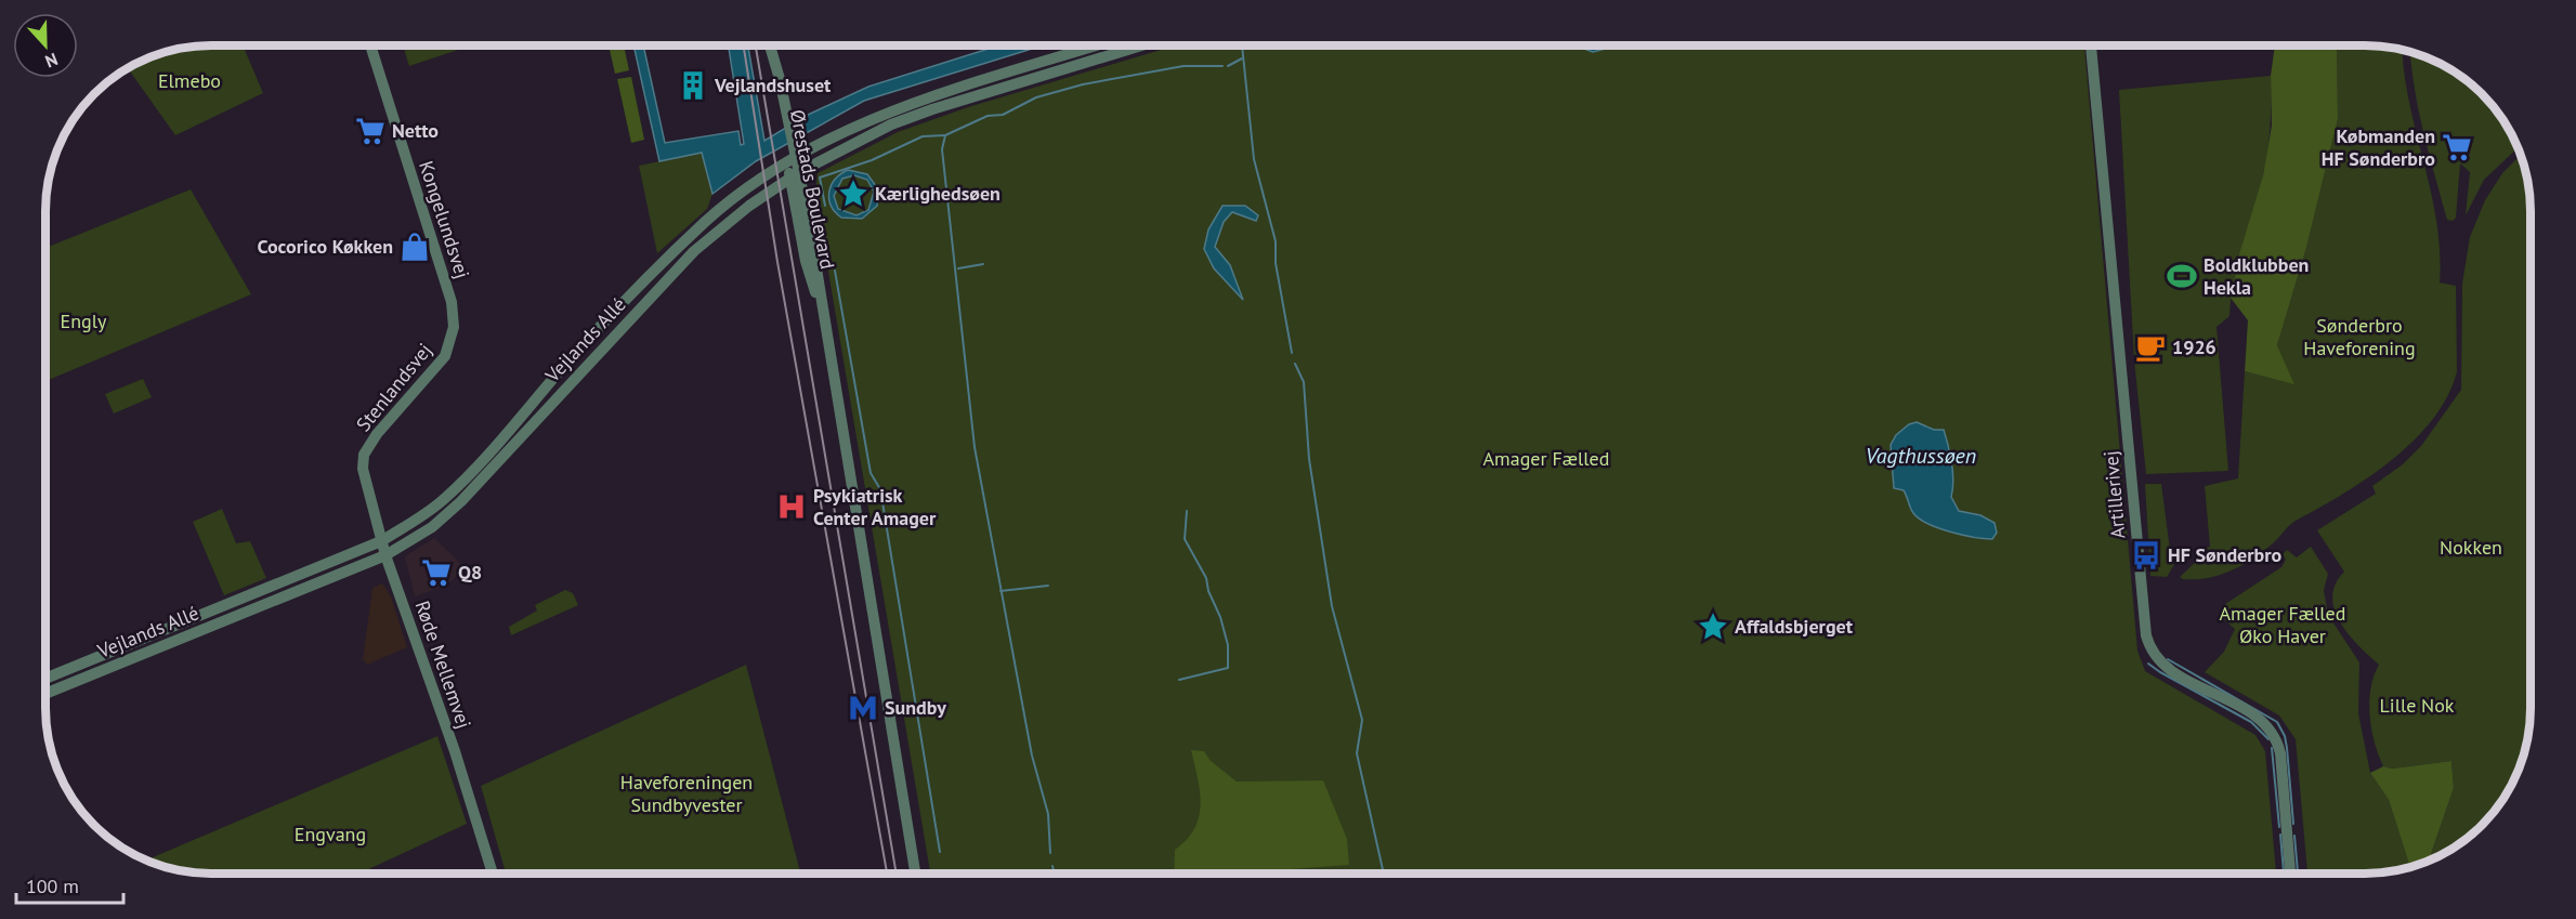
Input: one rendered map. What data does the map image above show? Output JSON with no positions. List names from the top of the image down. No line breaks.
{"streets":{"street":["Ørestads Boulevard","Kongelundsvej","Vejlands Allé","Stenlandsvej","Artillerivej","Røde Mellemvej"]},"crossings":[["Ørestads Boulevard","Vejlands Allé"],["Kongelundsvej","Stenlandsvej"],["Vejlands Allé","Røde Mellemvej"],["Stenlandsvej","Røde Mellemvej"]],"water":["Vagthussøen"],"parks":["Elmebo","Engly","Sønderbro Haveforening","Amager Fælled","Nokken","Amager Fælled Øko Haver","Lille Nok","Haveforeningen Sundbyvester","Engvang"],"places":{"building":["Vejlandshuset"],"supermarket":["Netto","Købmanden HF Sønderbro","Q8"],"place":["Kærlighedsøen","Affaldsbjerget"],"shop":["Cocorico Køkken"],"sports":["Boldklubben Hekla"],"cafe":["1926"],"hospital":["Psykiatrisk Center Amager"],"bus stop":["HF Sønderbro"],"metro station":["Sundby"]},"scale_bar":"100 m","north":"bottom"}
